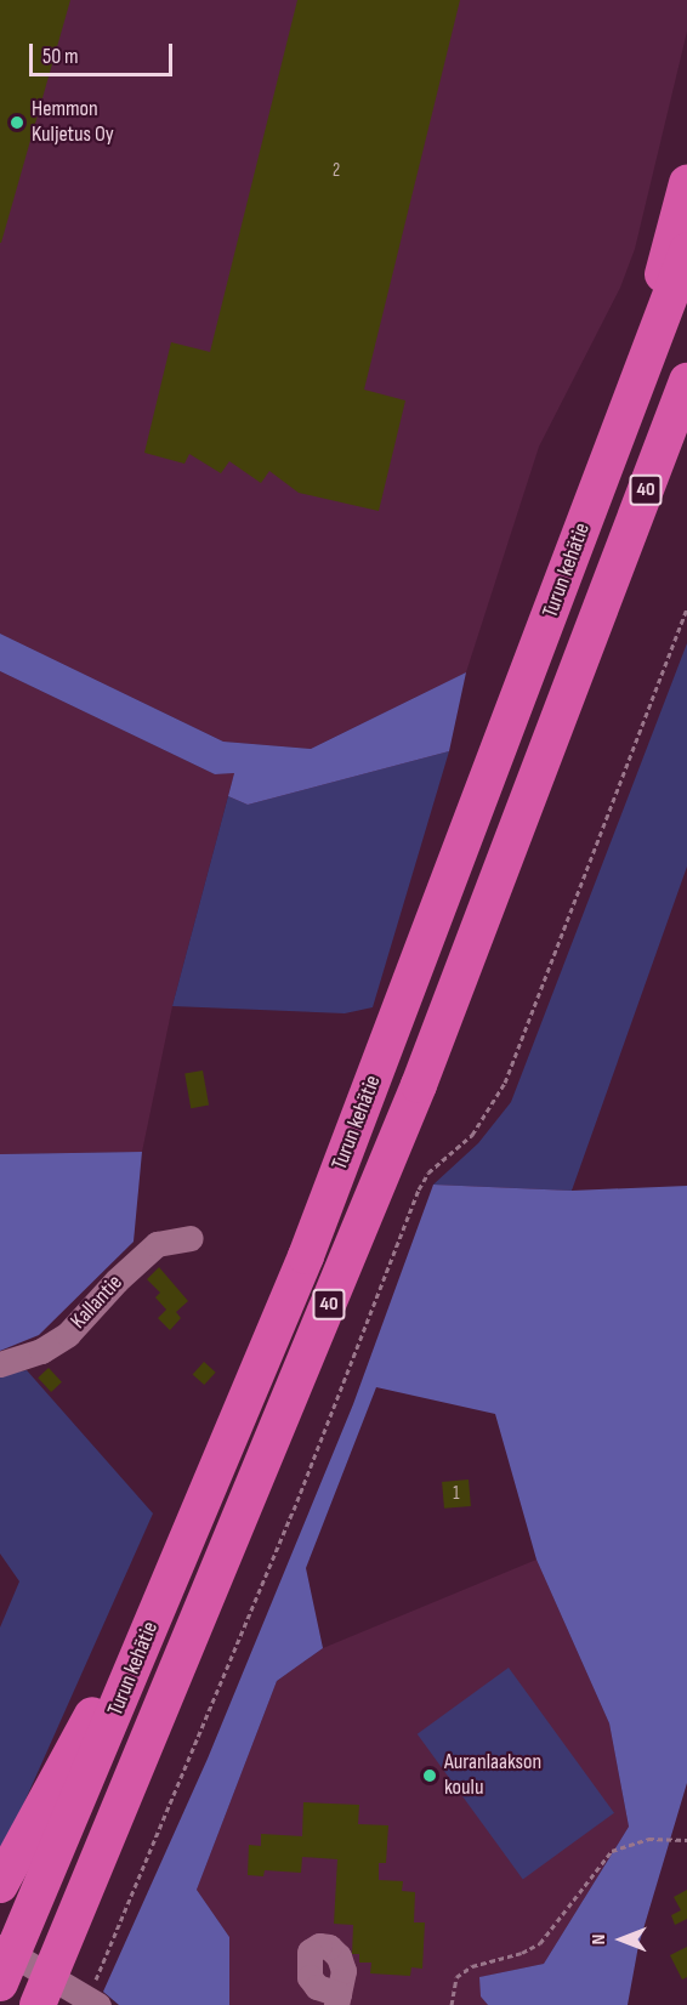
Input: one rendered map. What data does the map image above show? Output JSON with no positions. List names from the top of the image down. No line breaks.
{"streets":{"highway":["40","Turun kehätie"],"street":["Kallantie"]},"places":["Hemmon Kuljetus Oy","Auranlaakson koulu"],"house_numbers":["2","1"],"scale_bar":"50 m","north":"left"}
